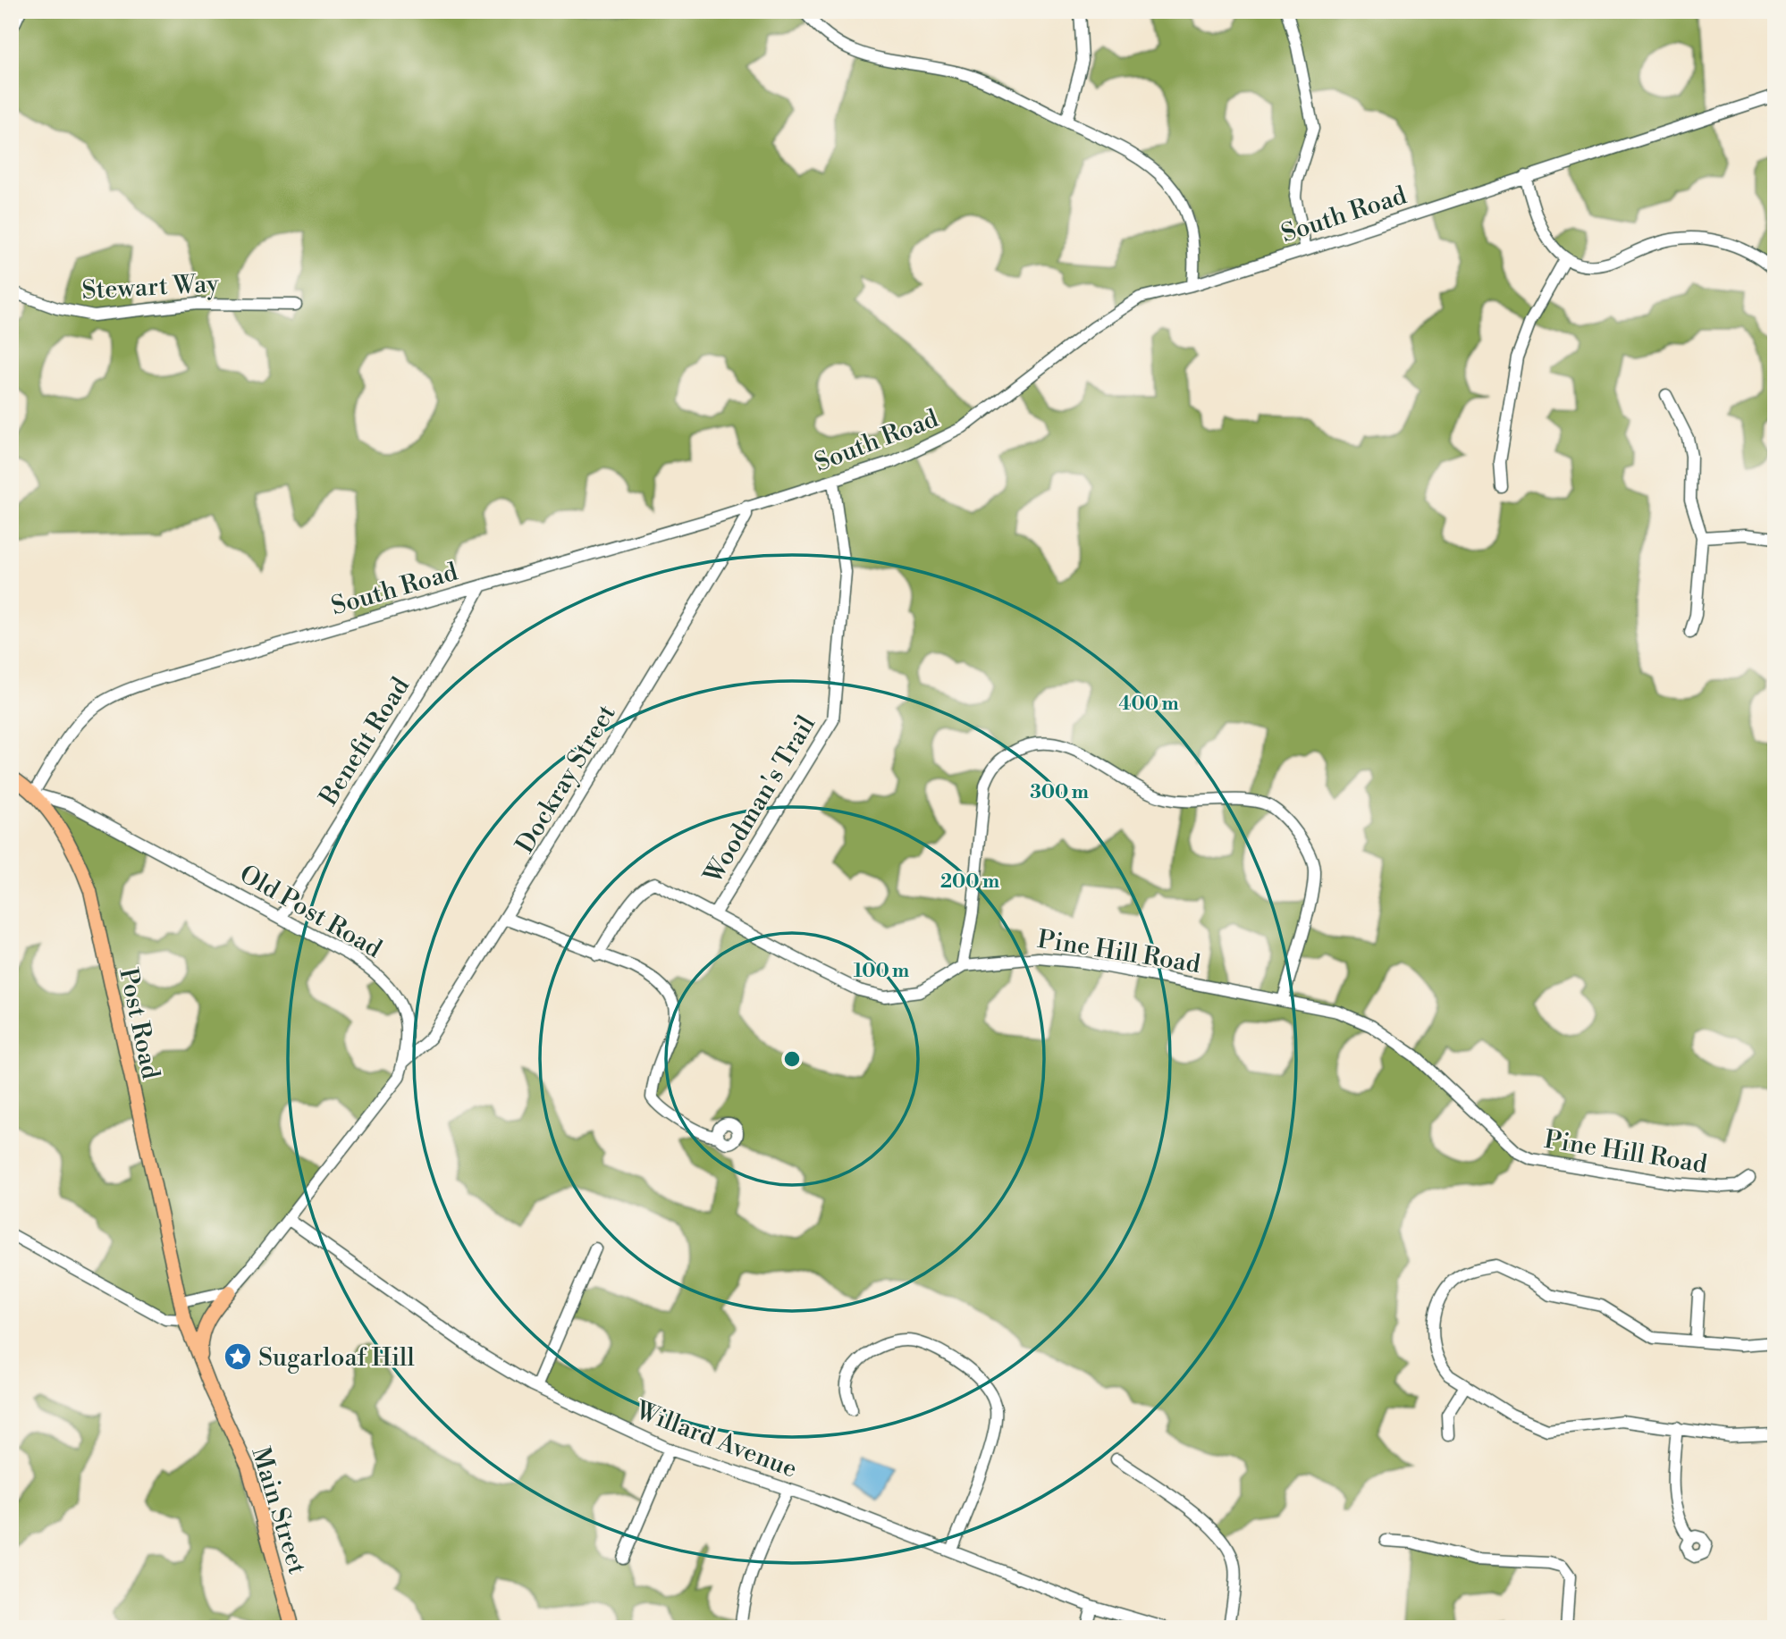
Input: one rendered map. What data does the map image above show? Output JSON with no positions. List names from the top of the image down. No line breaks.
{"streets":{"main road":["Post Road","Main Street"],"street":["South Road","Stewart Way","Benefit Road","Dockray Street","Woodman's Trail","Old Post Road","Pine Hill Road","Willard Avenue"]},"crossings":[["South Road","Benefit Road"],["South Road","Dockray Street"],["South Road","Woodman's Trail"],["South Road","Old Post Road"],["South Road","Post Road"],["Benefit Road","Old Post Road"],["Dockray Street","Old Post Road"],["Woodman's Trail","Pine Hill Road"],["Old Post Road","Post Road"],["Old Post Road","Willard Avenue"],["Post Road","Main Street"]],"places":{"place":["Sugarloaf Hill"]},"rings":["400 m","300 m","200 m","100 m"]}
